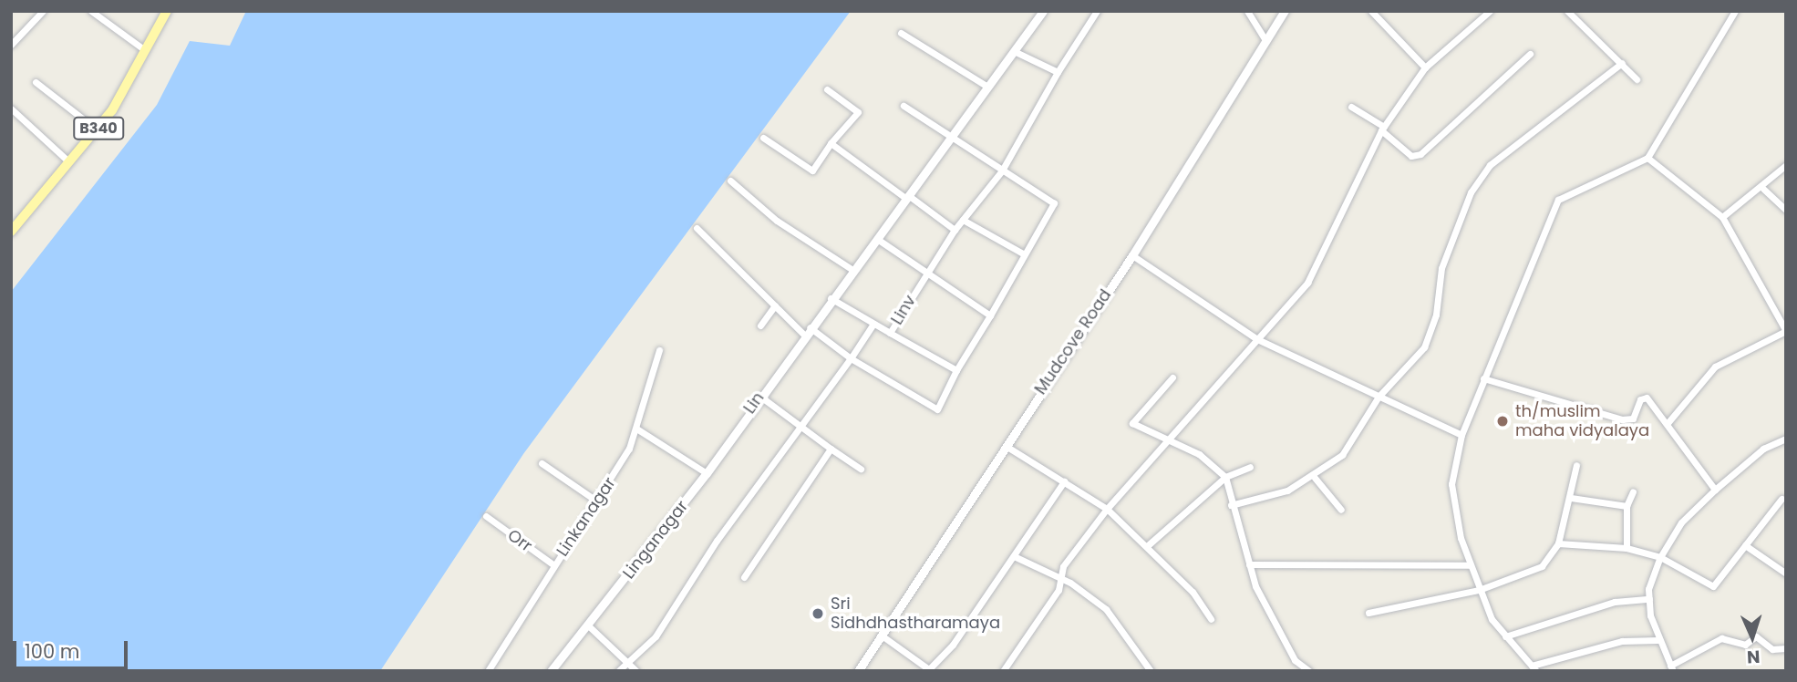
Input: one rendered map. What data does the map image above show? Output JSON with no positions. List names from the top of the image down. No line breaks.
{"streets":{"main road":["B340"],"street":["Linv","Mudcove Road","Lin","Linkanagar","Linganagar","Orr"]},"crossings":[["Linv","Lin"],["Lin","Linganagar"],["Linkanagar","Orr"]],"places":["th/muslim maha vidyalaya","Sri Sidhdhastharamaya"],"scale_bar":"100 m","north":"bottom"}
